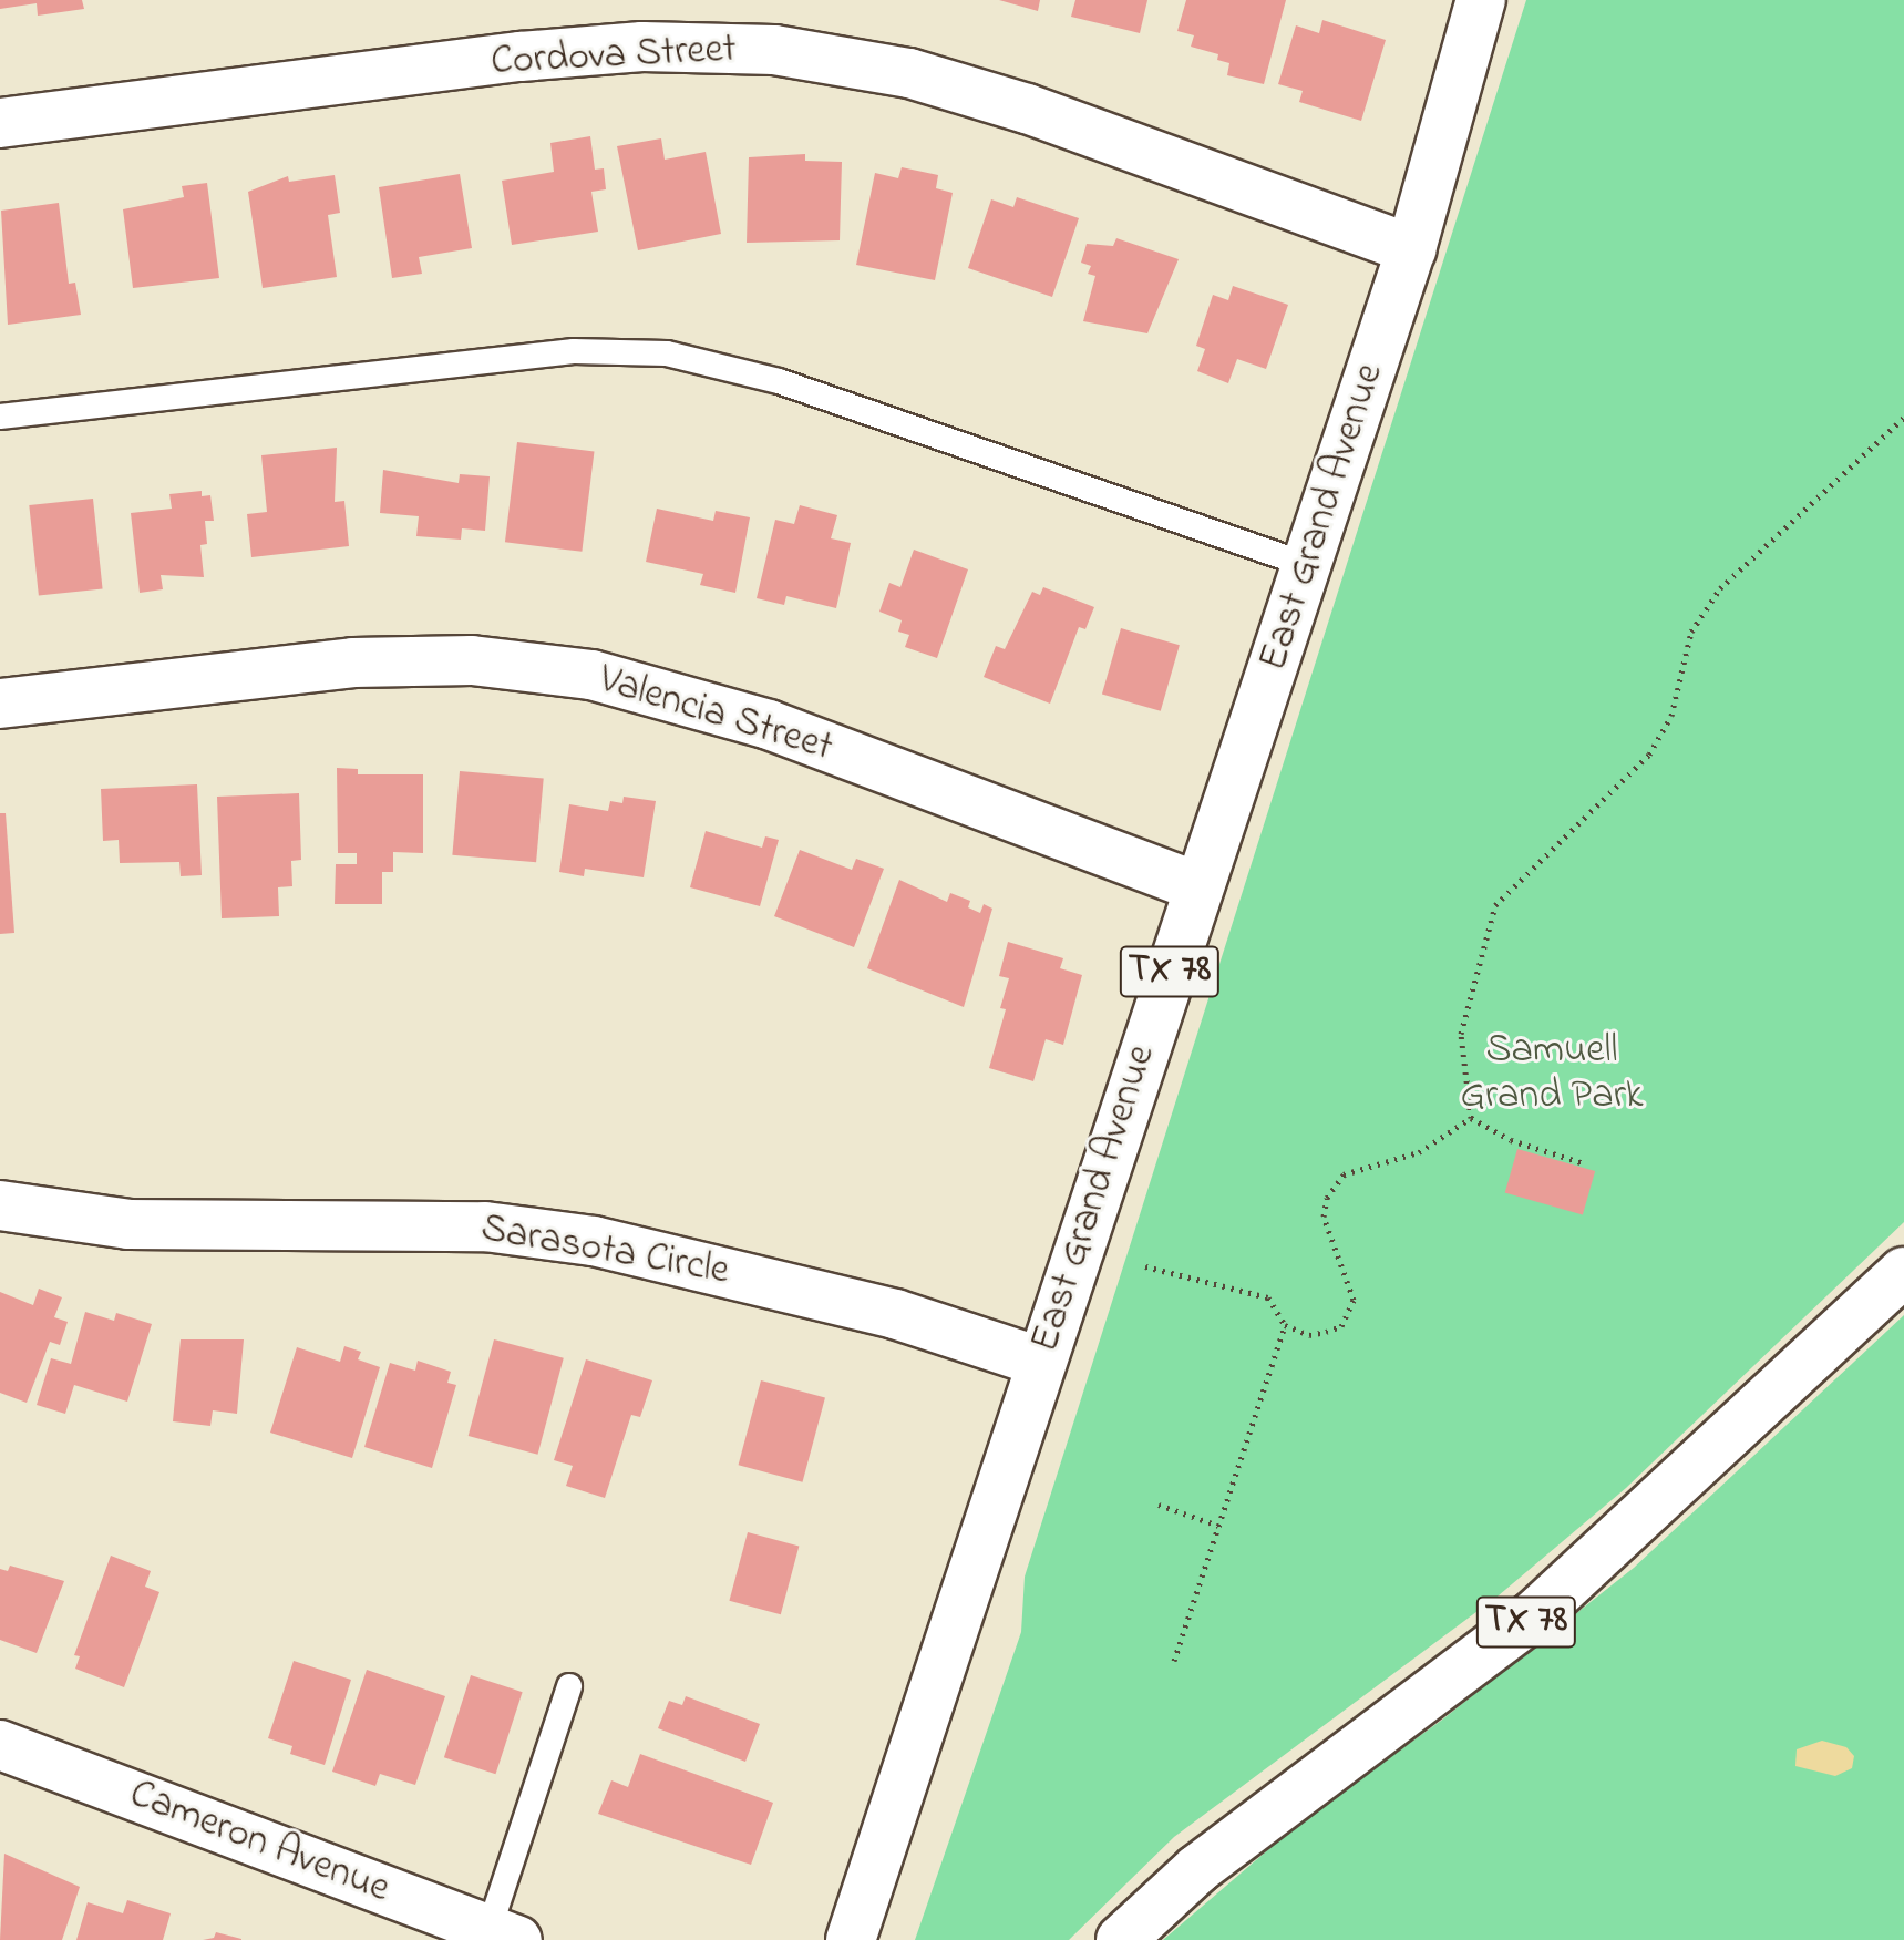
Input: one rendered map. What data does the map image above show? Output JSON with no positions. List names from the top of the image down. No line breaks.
{"streets":{"street":["Cordova Street","East Grand Avenue","Valencia Street","TX 78","Sarasota Circle","Cameron Avenue"]},"crossings":[["Cordova Street","East Grand Avenue"],["East Grand Avenue","Valencia Street"],["East Grand Avenue","Sarasota Circle"]],"parks":["Samuell Grand Park"]}
